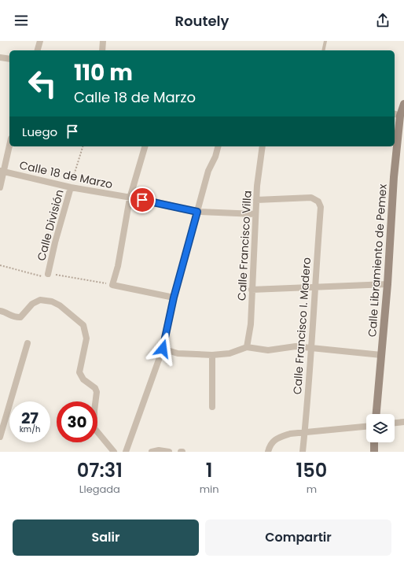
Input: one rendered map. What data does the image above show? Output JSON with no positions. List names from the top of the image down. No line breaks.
{"streets":{"street":["Calle 18 de Marzo","Calle División","Calle Francisco Villa","Calle Libramiento de Pemex","Calle Francisco I. Madero"]},"crossings":[["Calle 18 de Marzo","Calle División"],["Calle 18 de Marzo","Calle Francisco Villa"],["Calle Francisco Villa","Calle Francisco I. Madero"]],"page":{"header":"Routely","turn":["110 m","Calle 18 de Marzo"],"then":"Luego","speed":"27 km/h","limit":"30","eta":["07:31","Llegada","1","min","150","m"],"buttons":["Salir","Compartir"]}}
